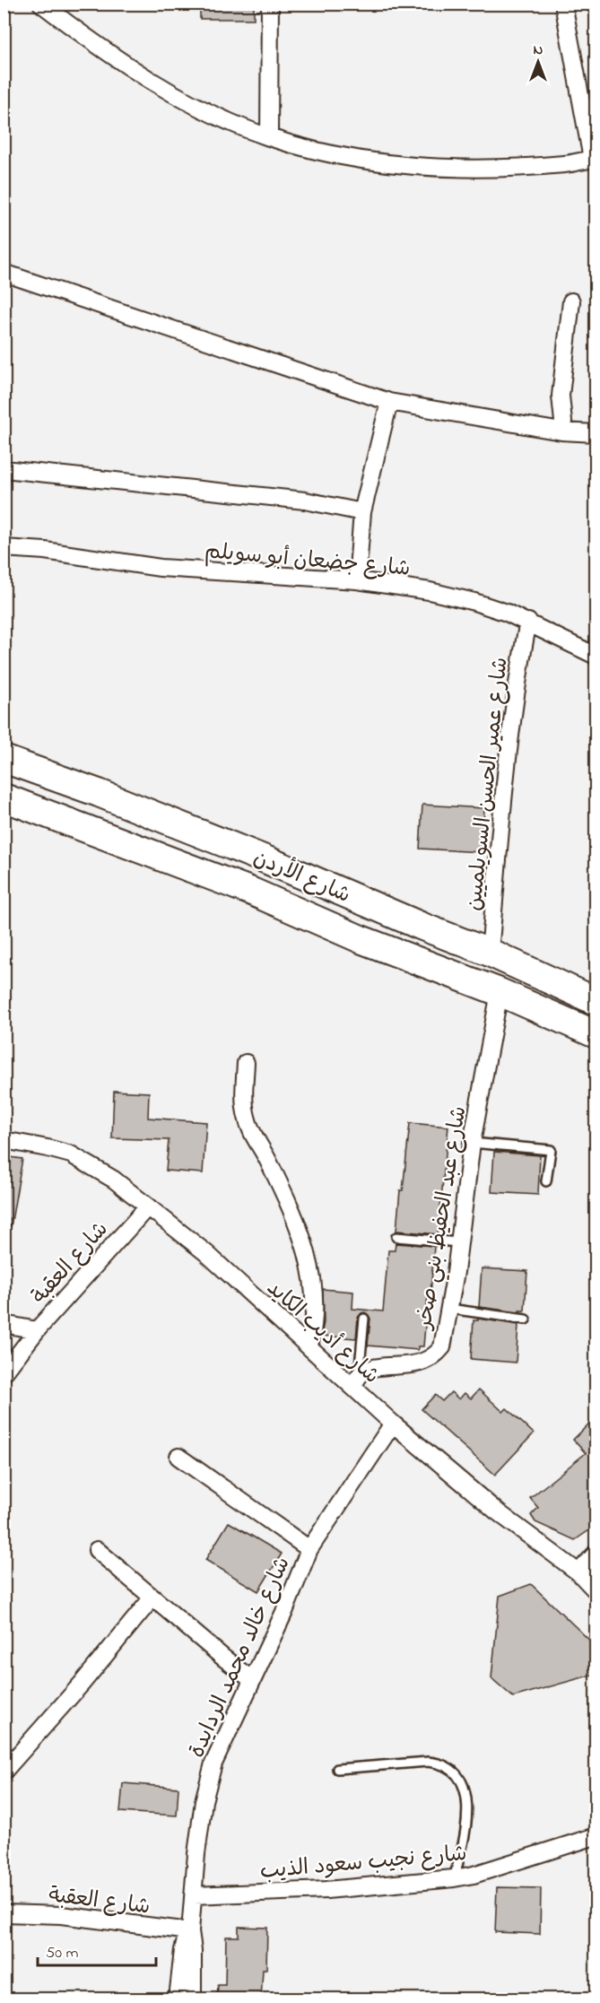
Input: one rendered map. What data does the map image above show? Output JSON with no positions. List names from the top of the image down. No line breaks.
{"streets":{"highway":["شارع الأردن"],"street":["شارع جضعان أبو سويلم","شارع عمير الحسن السويلميين","شارع عبد الحفيظ بني صخر","شارع العقبة","شارع أديب الكايد","شارع خالد محمد الردايدة","شارع نجيب سعود الذيب"]},"crossings":[["شارع جضعان أبو سويلم","شارع عمير الحسن السويلميين"],["شارع عمير الحسن السويلميين","شارع الأردن"],["شارع الأردن","شارع عبد الحفيظ بني صخر"],["شارع عبد الحفيظ بني صخر","شارع أديب الكايد"],["شارع العقبة","شارع أديب الكايد"],["شارع العقبة","شارع خالد محمد الردايدة"],["شارع أديب الكايد","شارع خالد محمد الردايدة"],["شارع خالد محمد الردايدة","شارع نجيب سعود الذيب"]],"scale_bar":"50 m","north":"top"}
